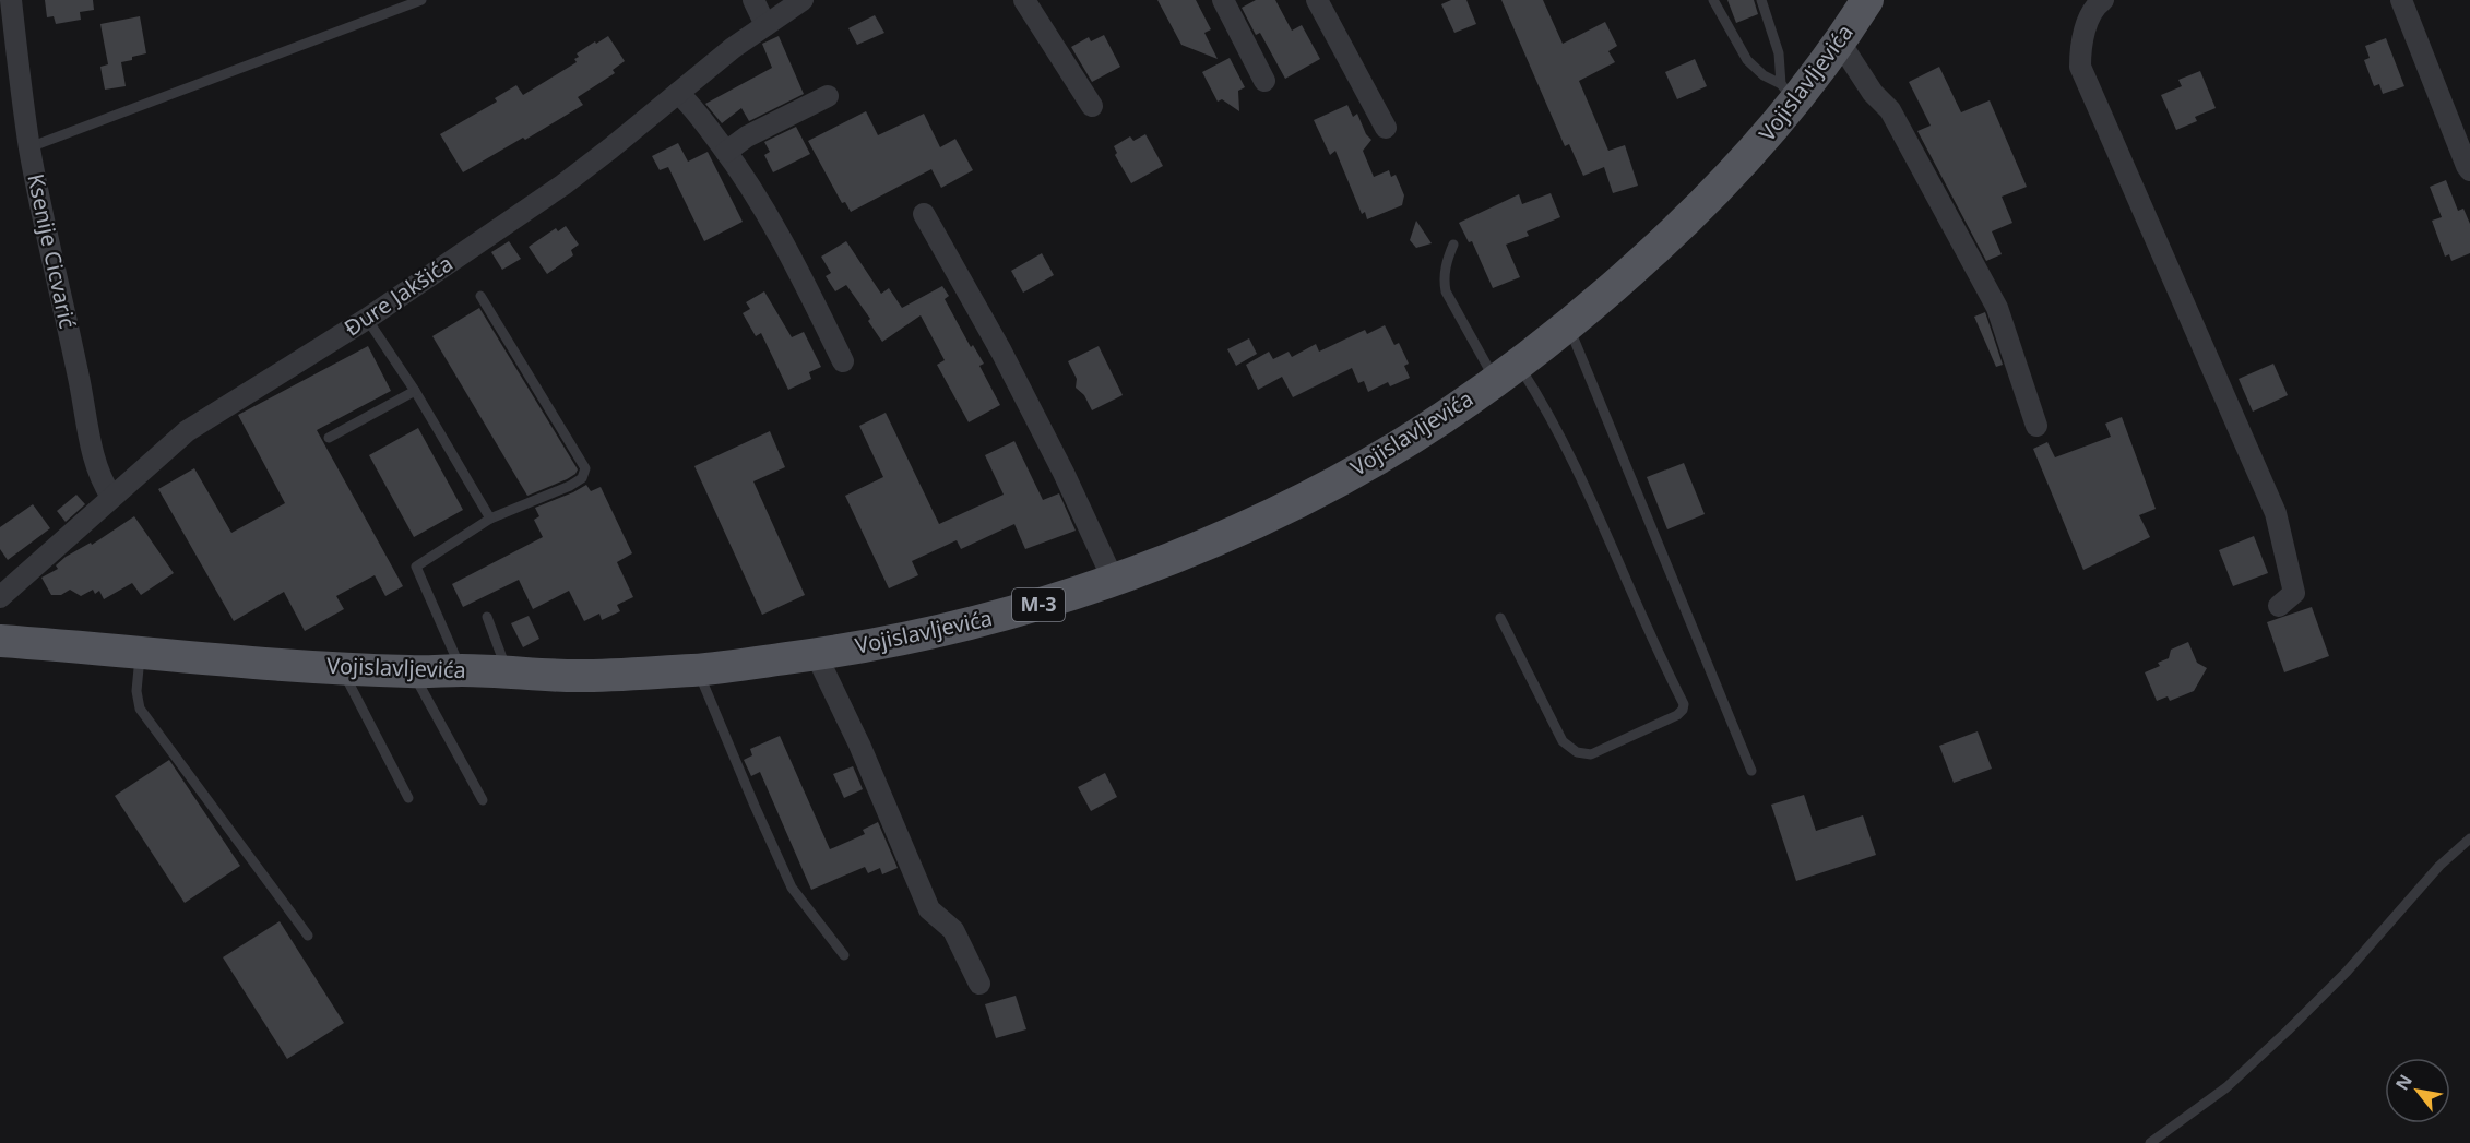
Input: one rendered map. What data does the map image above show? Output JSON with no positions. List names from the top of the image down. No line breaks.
{"streets":{"main road":["Vojislavljevića","M-3"],"street":["Ksenije Cicvarić","Đure Jakšića"]},"crossings":[["Ksenije Cicvarić","Đure Jakšića"]],"north":"top left"}
